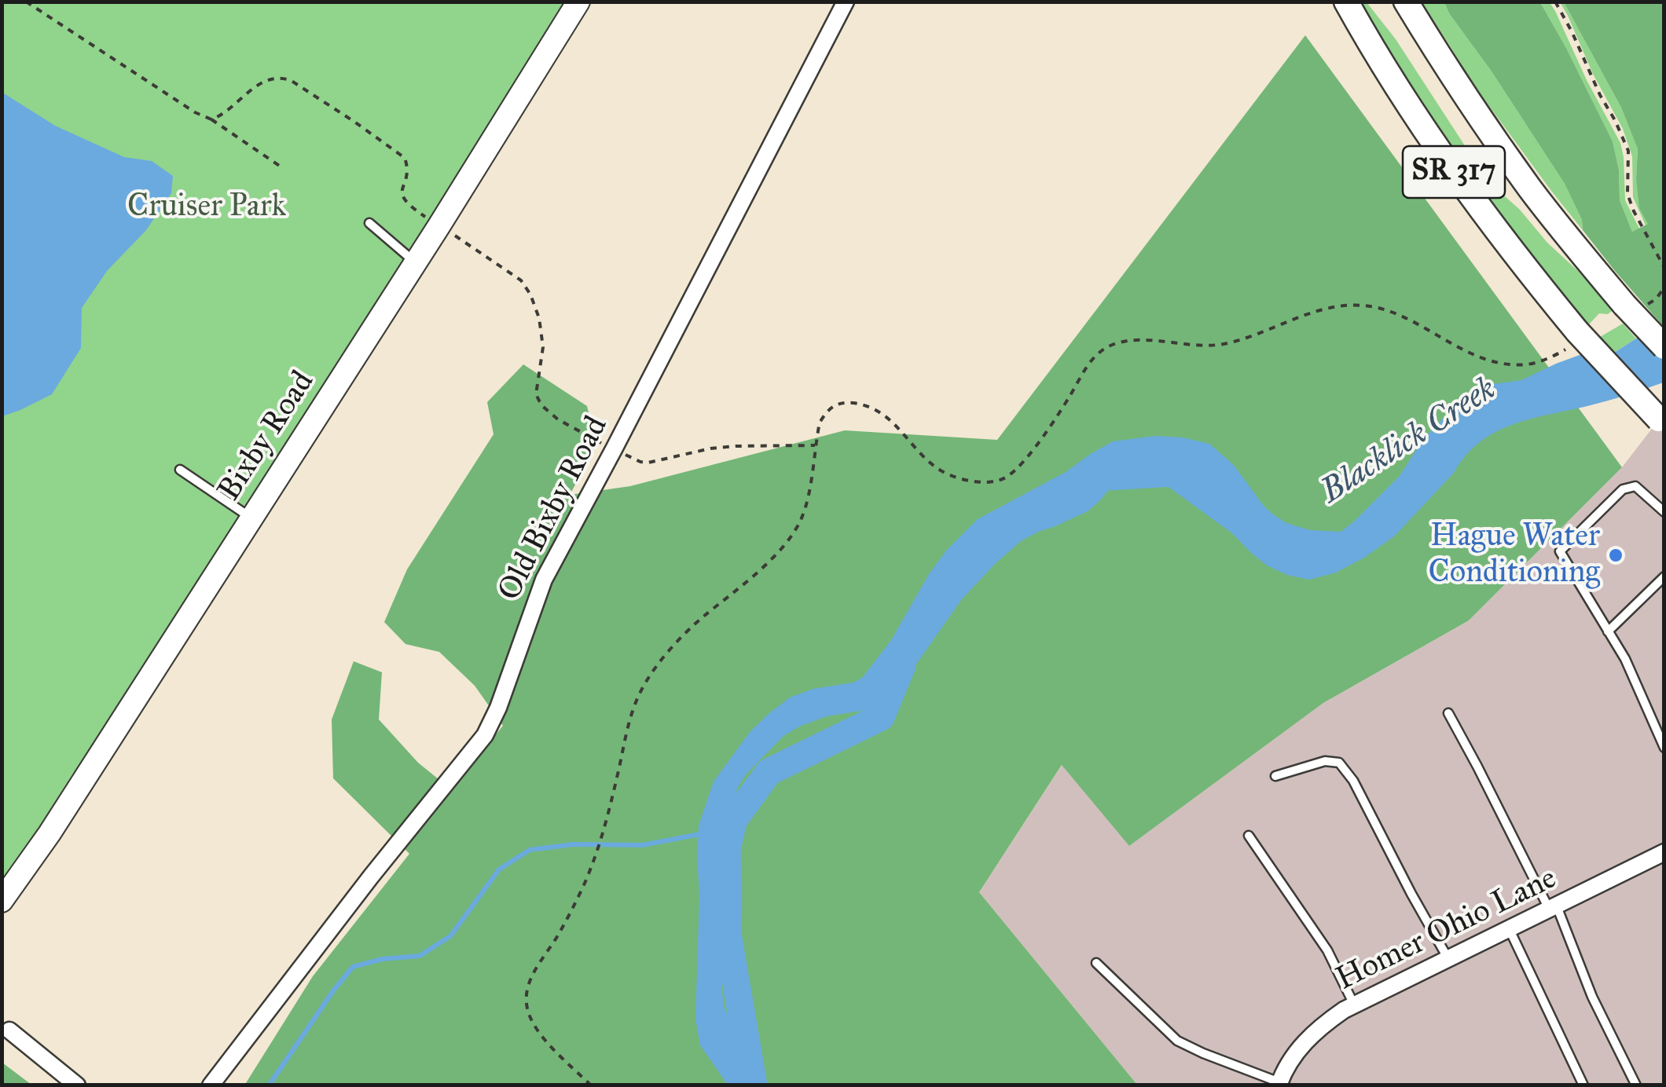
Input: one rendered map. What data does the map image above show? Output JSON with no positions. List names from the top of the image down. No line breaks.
{"streets":{"main road":["SR 317"],"street":["Bixby Road","Old Bixby Road","Homer Ohio Lane"]},"water":["Blacklick Creek"],"parks":["Cruiser Park"],"places":["Hague Water Conditioning"]}
